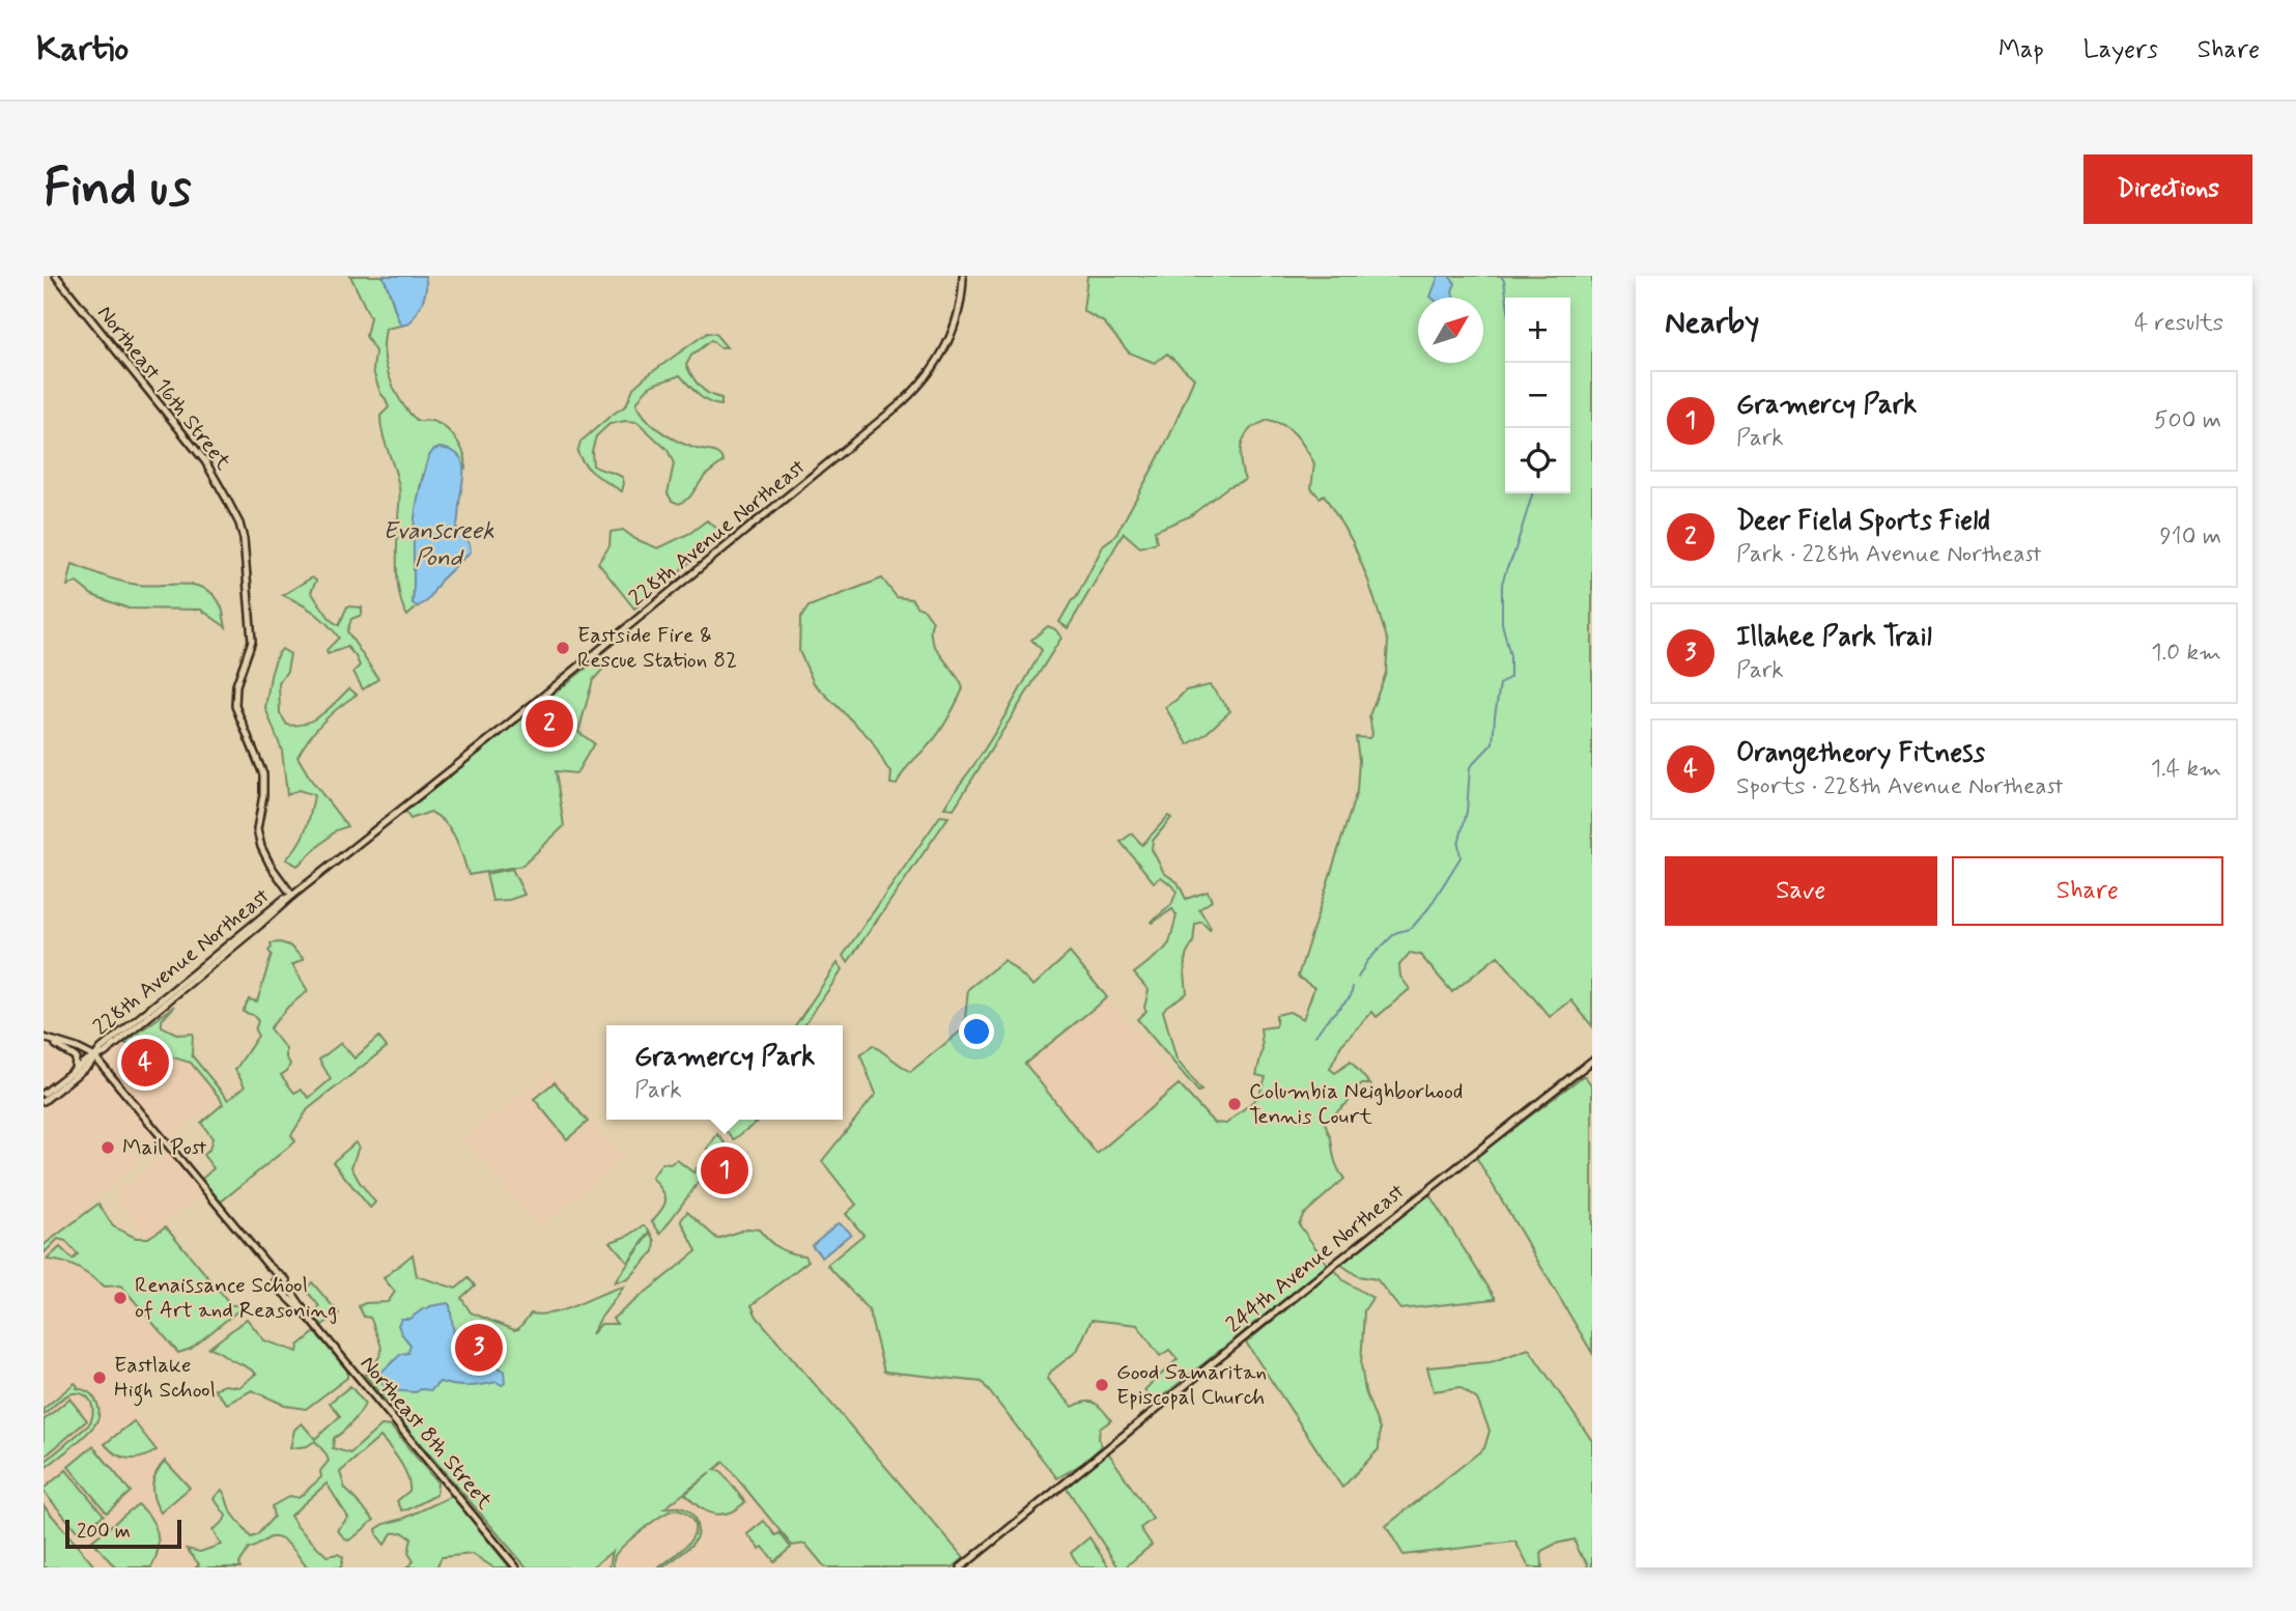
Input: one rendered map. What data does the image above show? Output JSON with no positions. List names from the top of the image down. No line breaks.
{"streets":{"street":["Northeast 16th Street","228th Avenue Northeast","244th Avenue Northeast","Northeast 8th Street"]},"crossings":[["Northeast 16th Street","228th Avenue Northeast"]],"water":["Evanscreek Pond"],"places":["Eastside Fire & Rescue Station 82","Columbia Neighborhood Tennis Court","Mail Post","Renaissance School of Art and Reasoning","Eastlake High School","Good Samaritan Episcopal Church"],"scale_bar":"200 m","north":"top right","page":{"header":"Kartio","nav":["Map","Layers","Share"],"buttons":["Directions",["Save","Share"]],"title":"Find us","heading":["Nearby","4 results"],"map_buttons":["+","−"],"list":[{"mark":"1","name":"Gramercy Park","note":"Park","value":"500 m"},{"mark":"2","name":"Deer Field Sports Field","note":"Park · 228th Avenue Northeast","value":"910 m"},{"mark":"3","name":"Illahee Park Trail","note":"Park","value":"1.0 km"},{"mark":"4","name":"Orangetheory Fitness","note":"Sports · 228th Avenue Northeast","value":"1.4 km"}],"pins":["2","4","1","3"],"popup":["Gramercy Park","Park"],"scale":"200 m"}}
